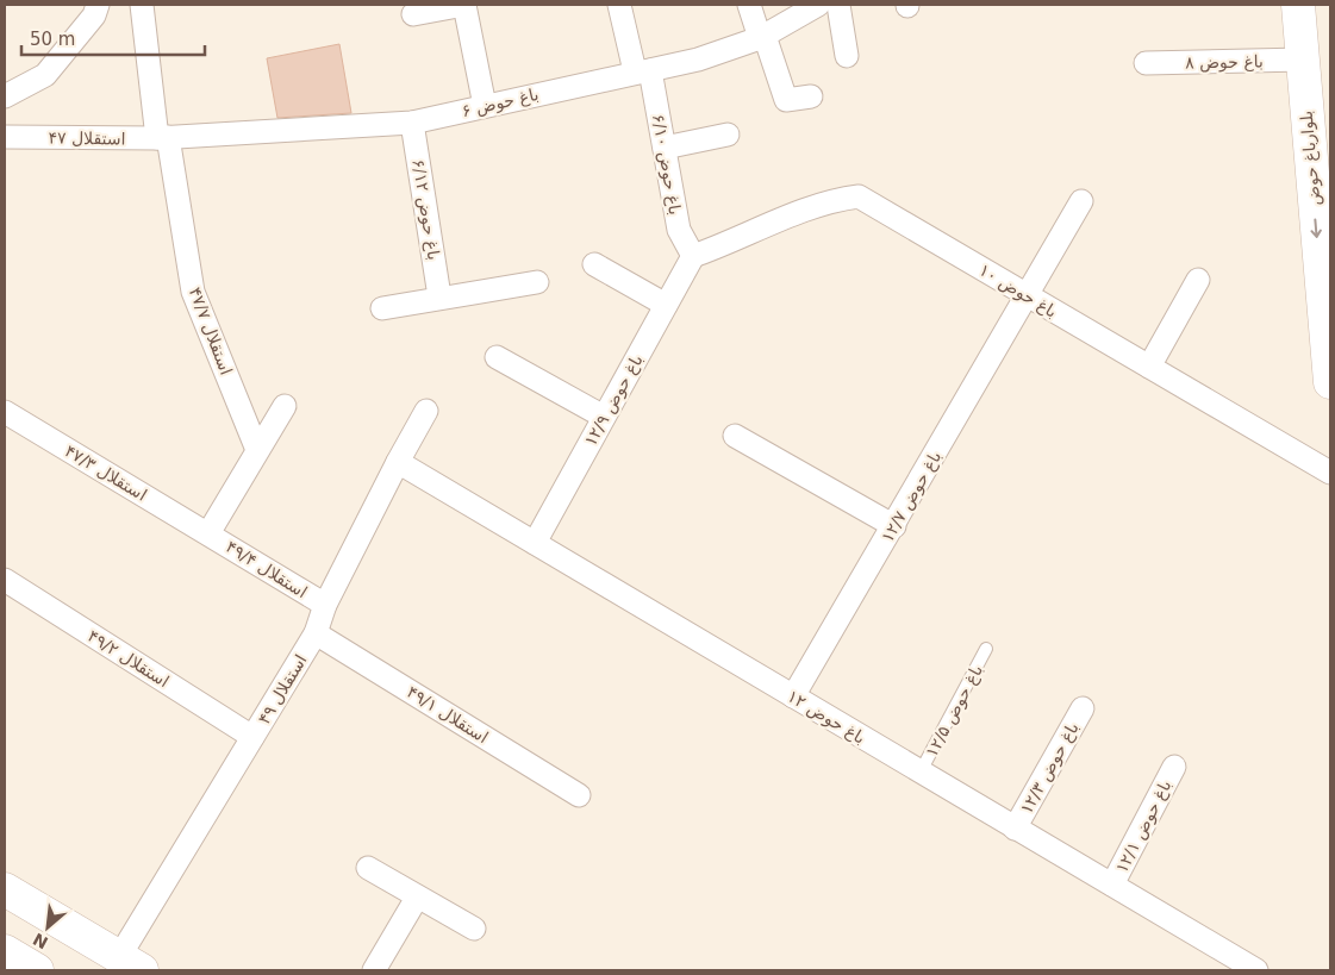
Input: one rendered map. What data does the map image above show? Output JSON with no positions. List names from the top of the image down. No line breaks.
{"streets":{"main road":["بلوارباغ حوض"],"street":["۸ باغ حوض","۶ باغ حوض","۴۷ استقلال","۶/۱۰ باغ حوض","۶/۱۲ باغ حوض","۱۰ باغ حوض","۴۷/۷ استقلال","۱۲/۹ باغ حوض","۴۷/۳ استقلال","۱۲/۷ باغ حوض","۴۹/۴ استقلال","۴۹/۲ استقلال","۴۹ استقلال","۴۹/۱ استقلال","۱۲ باغ حوض","۱۲/۳ باغ حوض","۱۲/۱ باغ حوض"],"lane":["۱۲/۵ باغ حوض"]},"crossings":[["۸ باغ حوض","بلوارباغ حوض"],["۶ باغ حوض","۴۷ استقلال"],["۶ باغ حوض","۶/۱۰ باغ حوض"],["۶ باغ حوض","۶/۱۲ باغ حوض"],["۶ باغ حوض","۴۷/۷ استقلال"],["۴۷ استقلال","۴۷/۷ استقلال"],["۶/۱۰ باغ حوض","۱۰ باغ حوض"],["۶/۱۰ باغ حوض","۱۲/۹ باغ حوض"],["۱۰ باغ حوض","۱۲/۹ باغ حوض"],["۱۰ باغ حوض","۱۲/۷ باغ حوض"],["۱۲/۹ باغ حوض","۱۲ باغ حوض"],["۴۷/۳ استقلال","۴۹/۴ استقلال"],["۱۲/۷ باغ حوض","۱۲ باغ حوض"],["۴۹/۴ استقلال","۴۹ استقلال"],["۴۹/۲ استقلال","۴۹ استقلال"],["۴۹ استقلال","۴۹/۱ استقلال"],["۴۹ استقلال","۱۲ باغ حوض"],["۱۲/۵ باغ حوض","۱۲ باغ حوض"],["۱۲ باغ حوض","۱۲/۳ باغ حوض"],["۱۲ باغ حوض","۱۲/۱ باغ حوض"]],"one_way":["بلوارباغ حوض"],"scale_bar":"50 m","north":"bottom left"}
